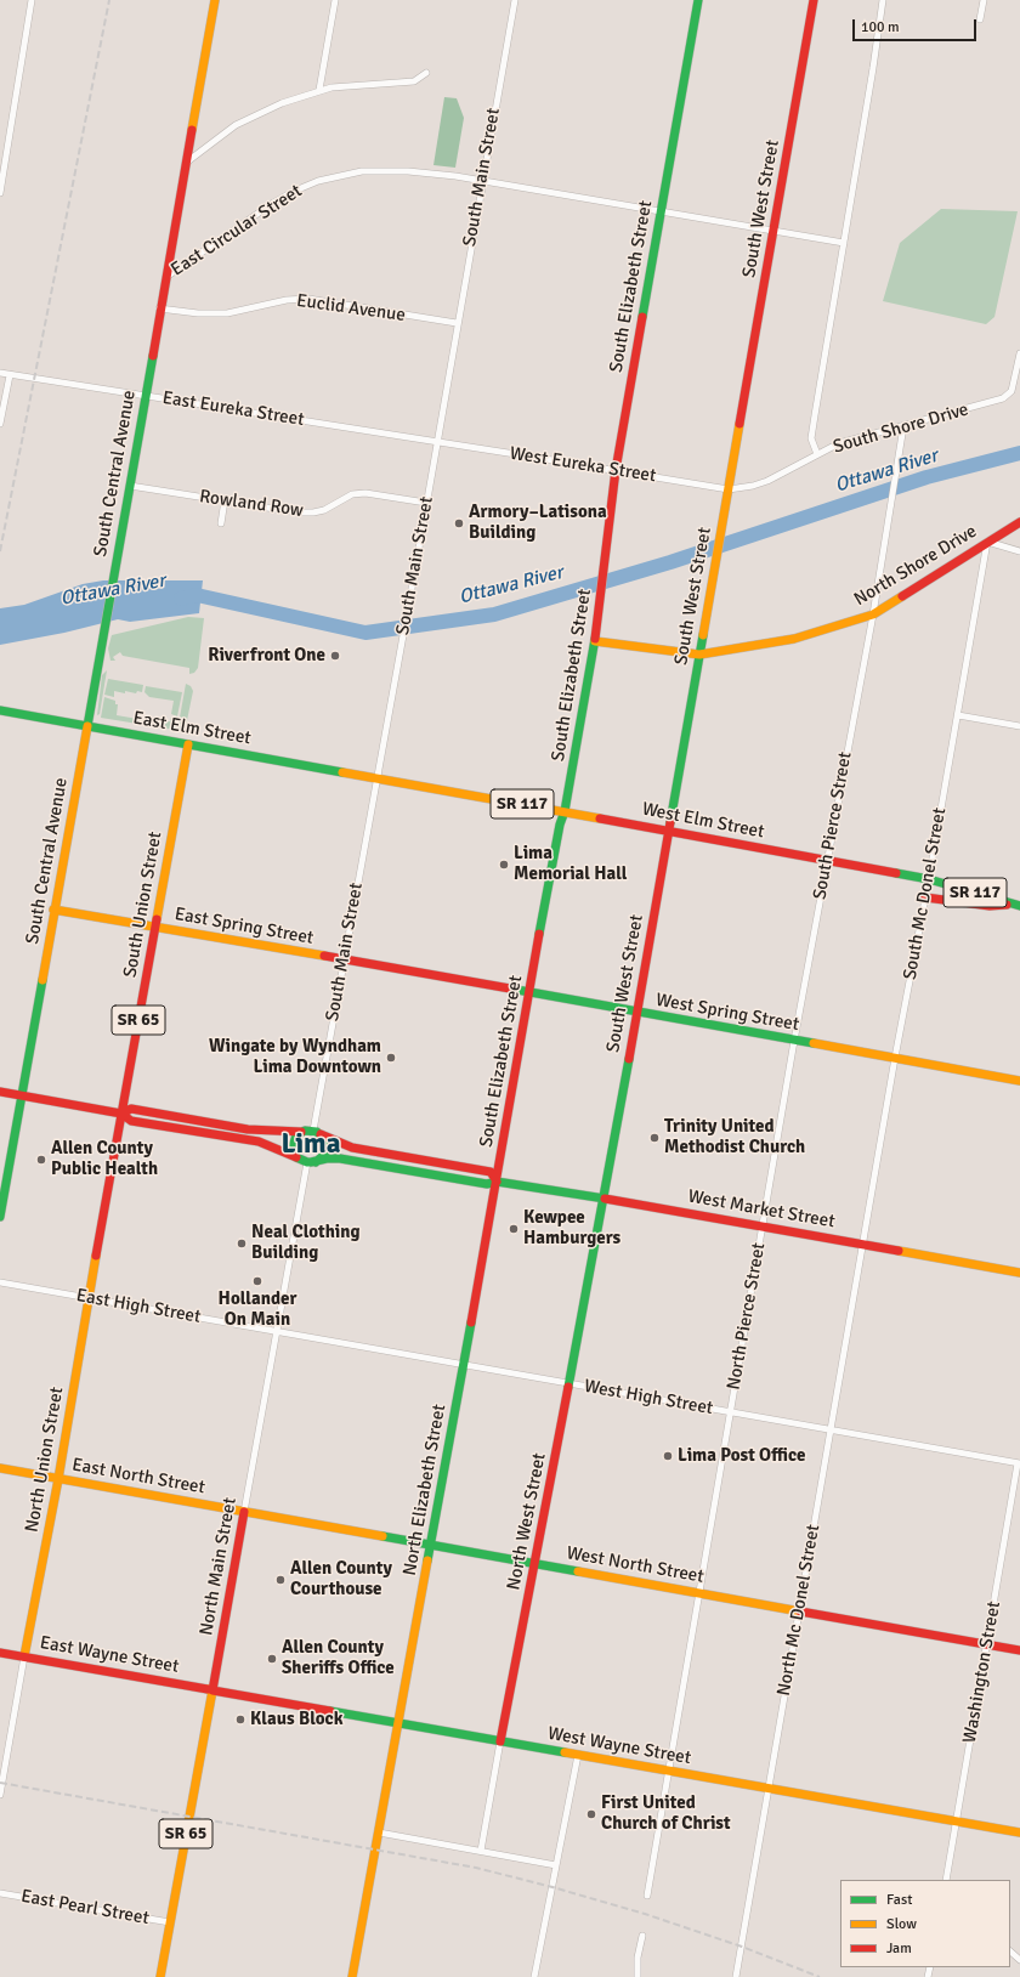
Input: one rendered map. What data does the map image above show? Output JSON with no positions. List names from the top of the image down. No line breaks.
{"streets":{"main road":["South West Street","South Elizabeth Street","South Central Avenue","North Shore Drive","East Elm Street","SR 117","West Elm Street","South Union Street","East Spring Street","West Spring Street","SR 65","West Market Street","North Union Street","East North Street","North Elizabeth Street","North West Street","West North Street","North Main Street","East Wayne Street","West Wayne Street"],"street":["South Main Street","East Circular Street","Euclid Avenue","East Eureka Street","South Shore Drive","West Eureka Street","Rowland Row","South Pierce Street","South Mc Donel Street","East High Street","North Pierce Street","West High Street","North Mc Donel Street","Washington Street","East Pearl Street"]},"crossings":[["South Main Street","East Circular Street"],["South Main Street","Euclid Avenue"],["South Main Street","East Eureka Street"],["South Main Street","West Eureka Street"],["South Main Street","Rowland Row"],["South Main Street","East Elm Street"],["South Main Street","West Elm Street"],["South Main Street","East Spring Street"],["South Main Street","West Spring Street"],["South Main Street","West Market Street"],["South Main Street","North Main Street"],["South West Street","East Circular Street"],["South West Street","South Shore Drive"],["South West Street","West Eureka Street"],["South West Street","North Shore Drive"],["South West Street","West Elm Street"],["South West Street","West Spring Street"],["South West Street","West Market Street"],["South West Street","North West Street"],["East Circular Street","South Elizabeth Street"],["East Circular Street","South Central Avenue"],["South Elizabeth Street","West Eureka Street"],["South Elizabeth Street","North Shore Drive"],["South Elizabeth Street","West Elm Street"],["South Elizabeth Street","West Spring Street"],["South Elizabeth Street","West Market Street"],["South Elizabeth Street","North Elizabeth Street"],["Euclid Avenue","South Central Avenue"],["East Eureka Street","West Eureka Street"],["East Eureka Street","South Central Avenue"],["South Shore Drive","West Eureka Street"],["South Shore Drive","South Pierce Street"],["South Central Avenue","Rowland Row"],["South Central Avenue","East Elm Street"],["South Central Avenue","East Spring Street"],["North Shore Drive","South Pierce Street"],["North Shore Drive","South Mc Donel Street"],["East Elm Street","West Elm Street"],["East Elm Street","South Union Street"],["West Elm Street","South Pierce Street"],["West Elm Street","South Mc Donel Street"],["South Pierce Street","West Spring Street"],["South Pierce Street","West Market Street"],["South Pierce Street","North Pierce Street"],["South Mc Donel Street","West Spring Street"],["South Mc Donel Street","West Market Street"],["South Mc Donel Street","North Mc Donel Street"],["South Union Street","East Spring Street"],["South Union Street","North Union Street"],["East Spring Street","West Spring Street"],["West Market Street","North Pierce Street"],["West Market Street","North Elizabeth Street"],["West Market Street","North West Street"],["West Market Street","North Main Street"],["West Market Street","North Mc Donel Street"],["East High Street","West High Street"],["East High Street","North Union Street"],["East High Street","North Main Street"],["North Pierce Street","West High Street"],["North Pierce Street","West North Street"],["North Pierce Street","West Wayne Street"],["West High Street","North Elizabeth Street"],["West High Street","North West Street"],["West High Street","North Main Street"],["West High Street","North Mc Donel Street"],["West High Street","Washington Street"],["North Union Street","East North Street"],["North Union Street","East Wayne Street"],["East North Street","West North Street"],["East North Street","North Main Street"],["North Elizabeth Street","West North Street"],["North Elizabeth Street","West Wayne Street"],["North West Street","West North Street"],["North West Street","West Wayne Street"],["West North Street","North Main Street"],["West North Street","North Mc Donel Street"],["West North Street","Washington Street"],["North Main Street","East Wayne Street"],["North Main Street","West Wayne Street"],["North Main Street","East Pearl Street"],["North Mc Donel Street","West Wayne Street"],["East Wayne Street","West Wayne Street"],["Washington Street","West Wayne Street"]],"districts":["Lima"],"water":["Ottawa River"],"places":["Armory–Latisona Building","Riverfront One","Lima Memorial Hall","Wingate by Wyndham Lima Downtown","Trinity United Methodist Church","Allen County Public Health","Kewpee Hamburgers","Neal Clothing Building","Hollander On Main","Lima Post Office","Allen County Courthouse","Allen County Sheriffs Office","Klaus Block","First United Church of Christ"],"legend":["Fast","Slow","Jam"],"scale_bar":"100 m"}
